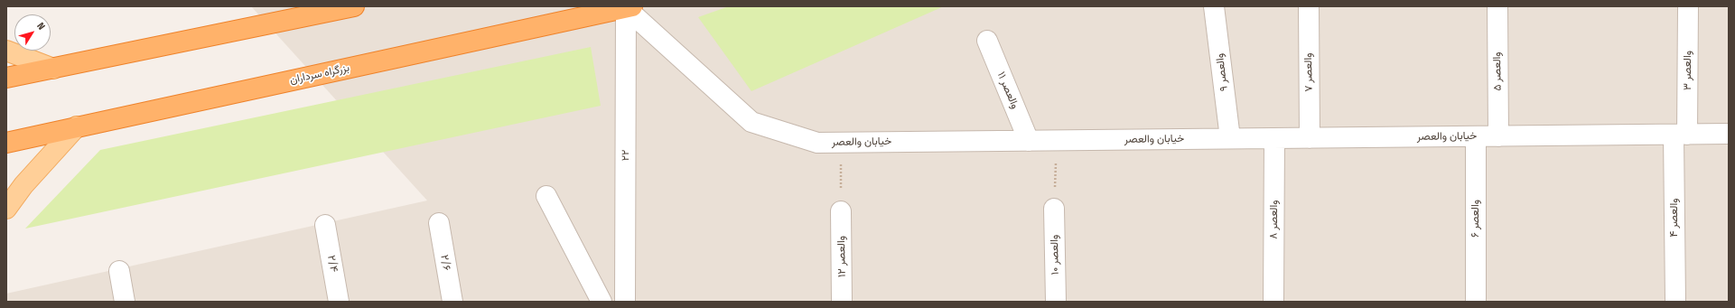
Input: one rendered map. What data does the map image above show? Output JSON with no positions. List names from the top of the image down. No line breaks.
{"streets":{"highway":["بزرگراه سرداران"],"street":["والعصر ۳","والعصر ۵","والعصر ۹","والعصر ۷","والعصر ۱۱","خیابان والعصر","۲۲","والعصر ۴","والعصر ۶","والعصر ۸","والعصر ۱۰","والعصر ۱۲","۲/۶","۲/۴"]},"crossings":[["والعصر ۳","خیابان والعصر"],["والعصر ۳","والعصر ۴"],["والعصر ۵","خیابان والعصر"],["والعصر ۹","خیابان والعصر"],["والعصر ۷","خیابان والعصر"],["بزرگراه سرداران","خیابان والعصر"],["بزرگراه سرداران","۲۲"],["والعصر ۱۱","خیابان والعصر"],["خیابان والعصر","۲۲"],["خیابان والعصر","والعصر ۴"],["خیابان والعصر","والعصر ۶"],["خیابان والعصر","والعصر ۸"]],"north":"top right"}
